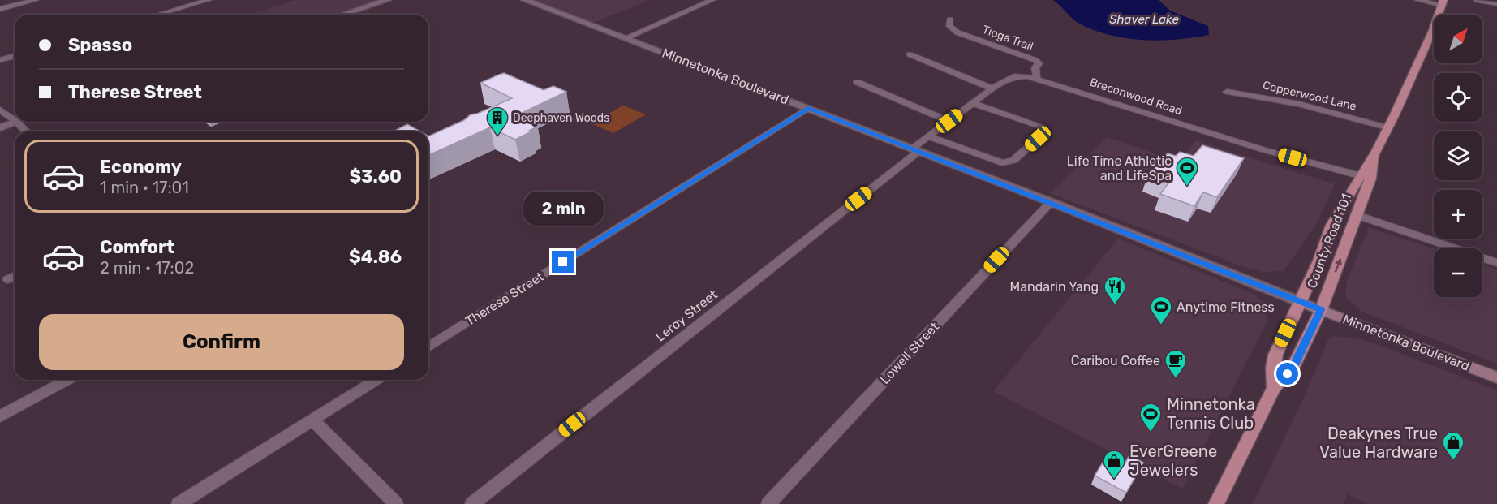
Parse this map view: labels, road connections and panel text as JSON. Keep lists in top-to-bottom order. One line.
{"streets":{"main road":["Minnetonka Boulevard","County Road 101"],"street":["Tioga Trail","Copperwood Lane","Breconwood Road","Therese Street","Leroy Street","Lowell Street"]},"crossings":[["Tioga Trail","Breconwood Road"],["Minnetonka Boulevard","Breconwood Road"],["Minnetonka Boulevard","County Road 101"],["Minnetonka Boulevard","Therese Street"],["Minnetonka Boulevard","Leroy Street"],["Minnetonka Boulevard","Lowell Street"],["Copperwood Lane","County Road 101"],["Breconwood Road","County Road 101"],["Breconwood Road","Leroy Street"]],"water":["Shaver Lake"],"places":{"building":["Deephaven Woods"],"sports":["Life Time Athletic and LifeSpa","Anytime Fitness","Minnetonka Tennis Club"],"restaurant":["Mandarin Yang"],"cafe":["Caribou Coffee"],"shop":["Deakynes True Value Hardware","EverGreene Jewelers"]},"north":"top right","page":{"map_buttons":["+","−"],"banner":["Spasso","Therese Street"],"list":[{"name":"Economy","note":"1 min · 17:01","value":"$3.60"},{"name":"Comfort","note":"2 min · 17:02","value":"$4.86"}],"bubble":"2 min","buttons":"Confirm"}}
